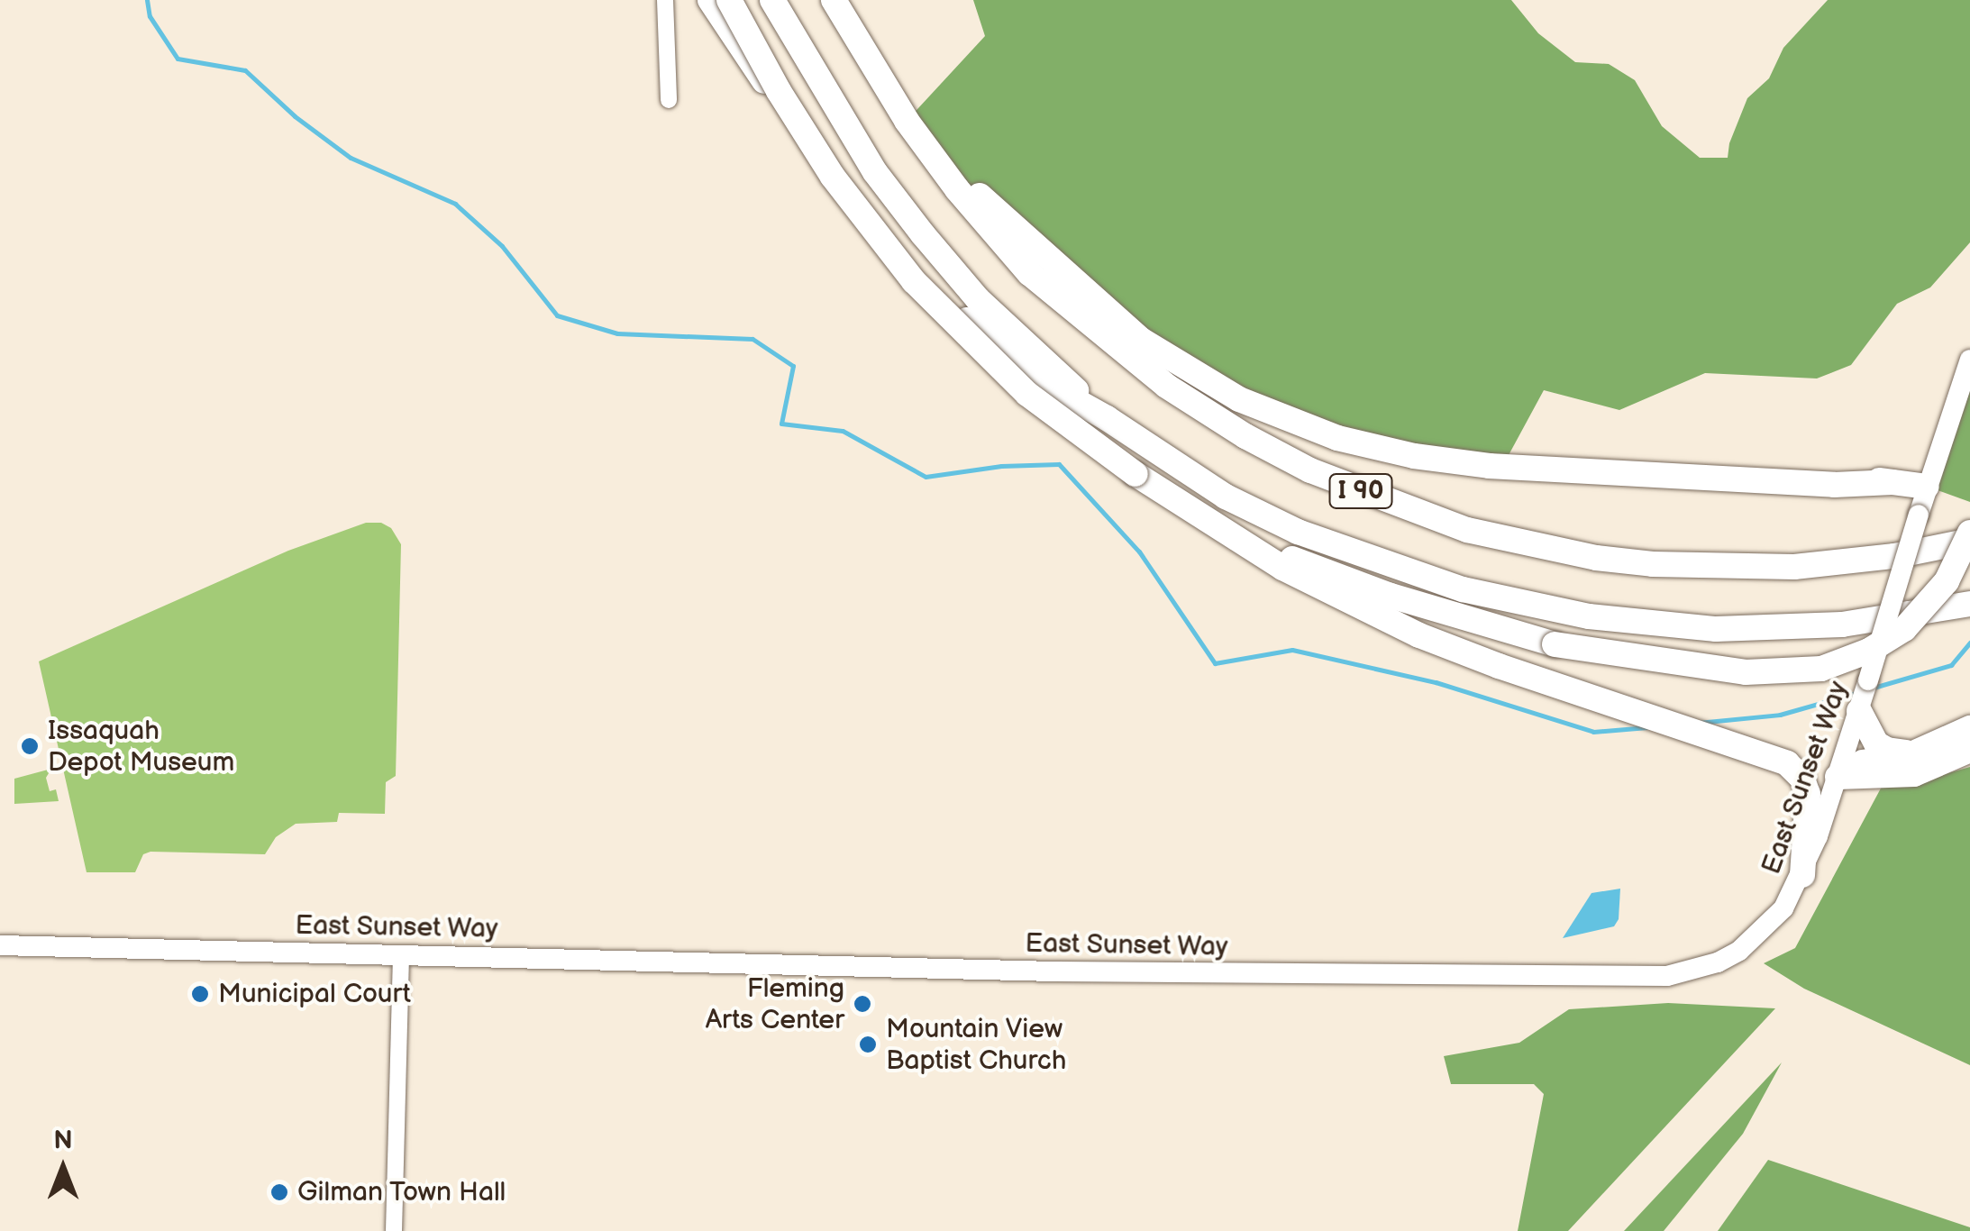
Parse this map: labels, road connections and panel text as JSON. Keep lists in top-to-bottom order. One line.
{"streets":{"highway":["I 90"],"main road":["East Sunset Way"]},"places":["Issaquah Depot Museum","Municipal Court","Fleming Arts Center","Mountain View Baptist Church","Gilman Town Hall"],"north":"top"}
